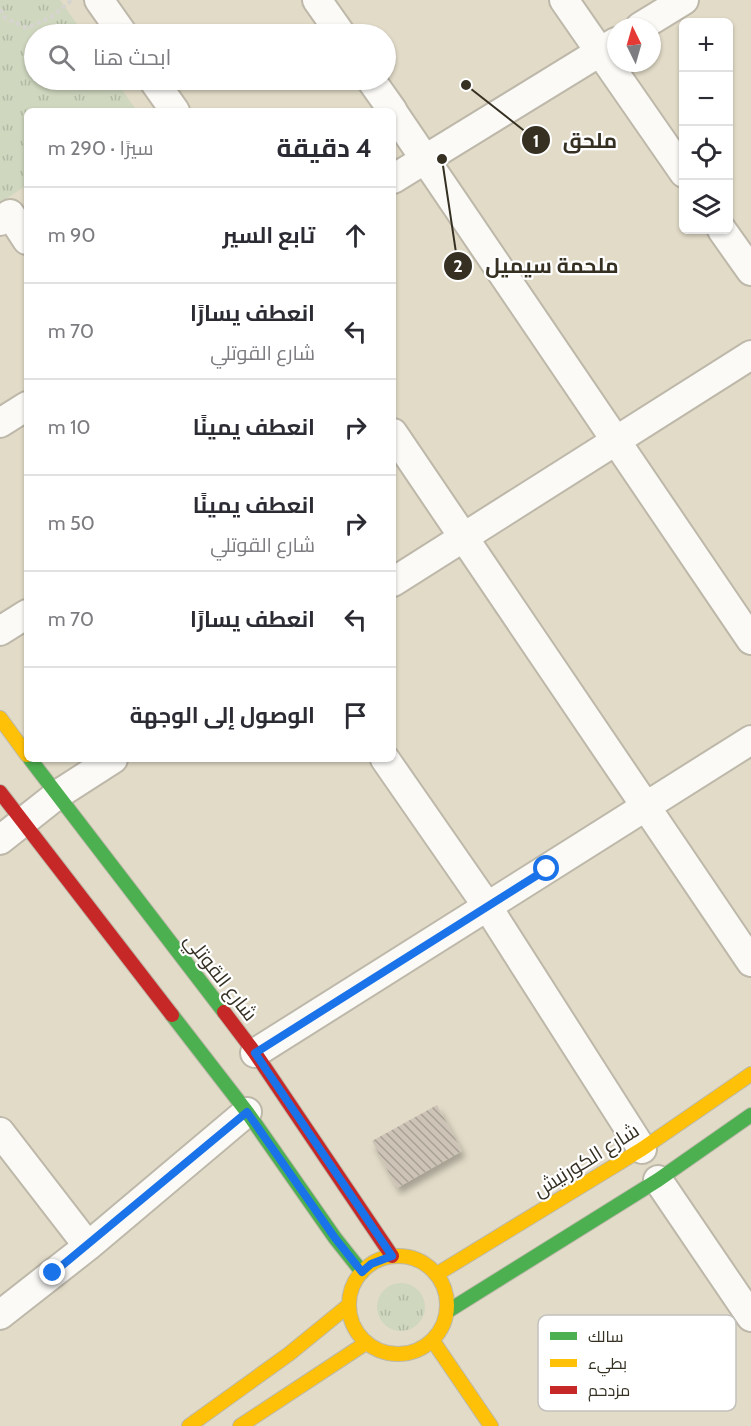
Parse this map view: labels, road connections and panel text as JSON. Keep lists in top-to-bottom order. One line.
{"streets":{"street":["شارع القوتلي","شارع الكورنيش"]},"crossings":[["شارع القوتلي","شارع الكورنيش"]],"places":["ملحق","ملحمة سيميل"],"legend":["سالك","بطيء","مزدحم"],"north":"top","page":{"map_buttons":["+","−"],"search":"ابحث هنا","heading":["4 دقيقة","سيرًا · 290 m"],"list":[["تابع السير","90 m"],["انعطف يسارًا","شارع القوتلي","70 m"],["انعطف يمينًا","10 m"],["انعطف يمينًا","شارع القوتلي","50 m"],["انعطف يسارًا","70 m"],"الوصول إلى الوجهة"]}}
